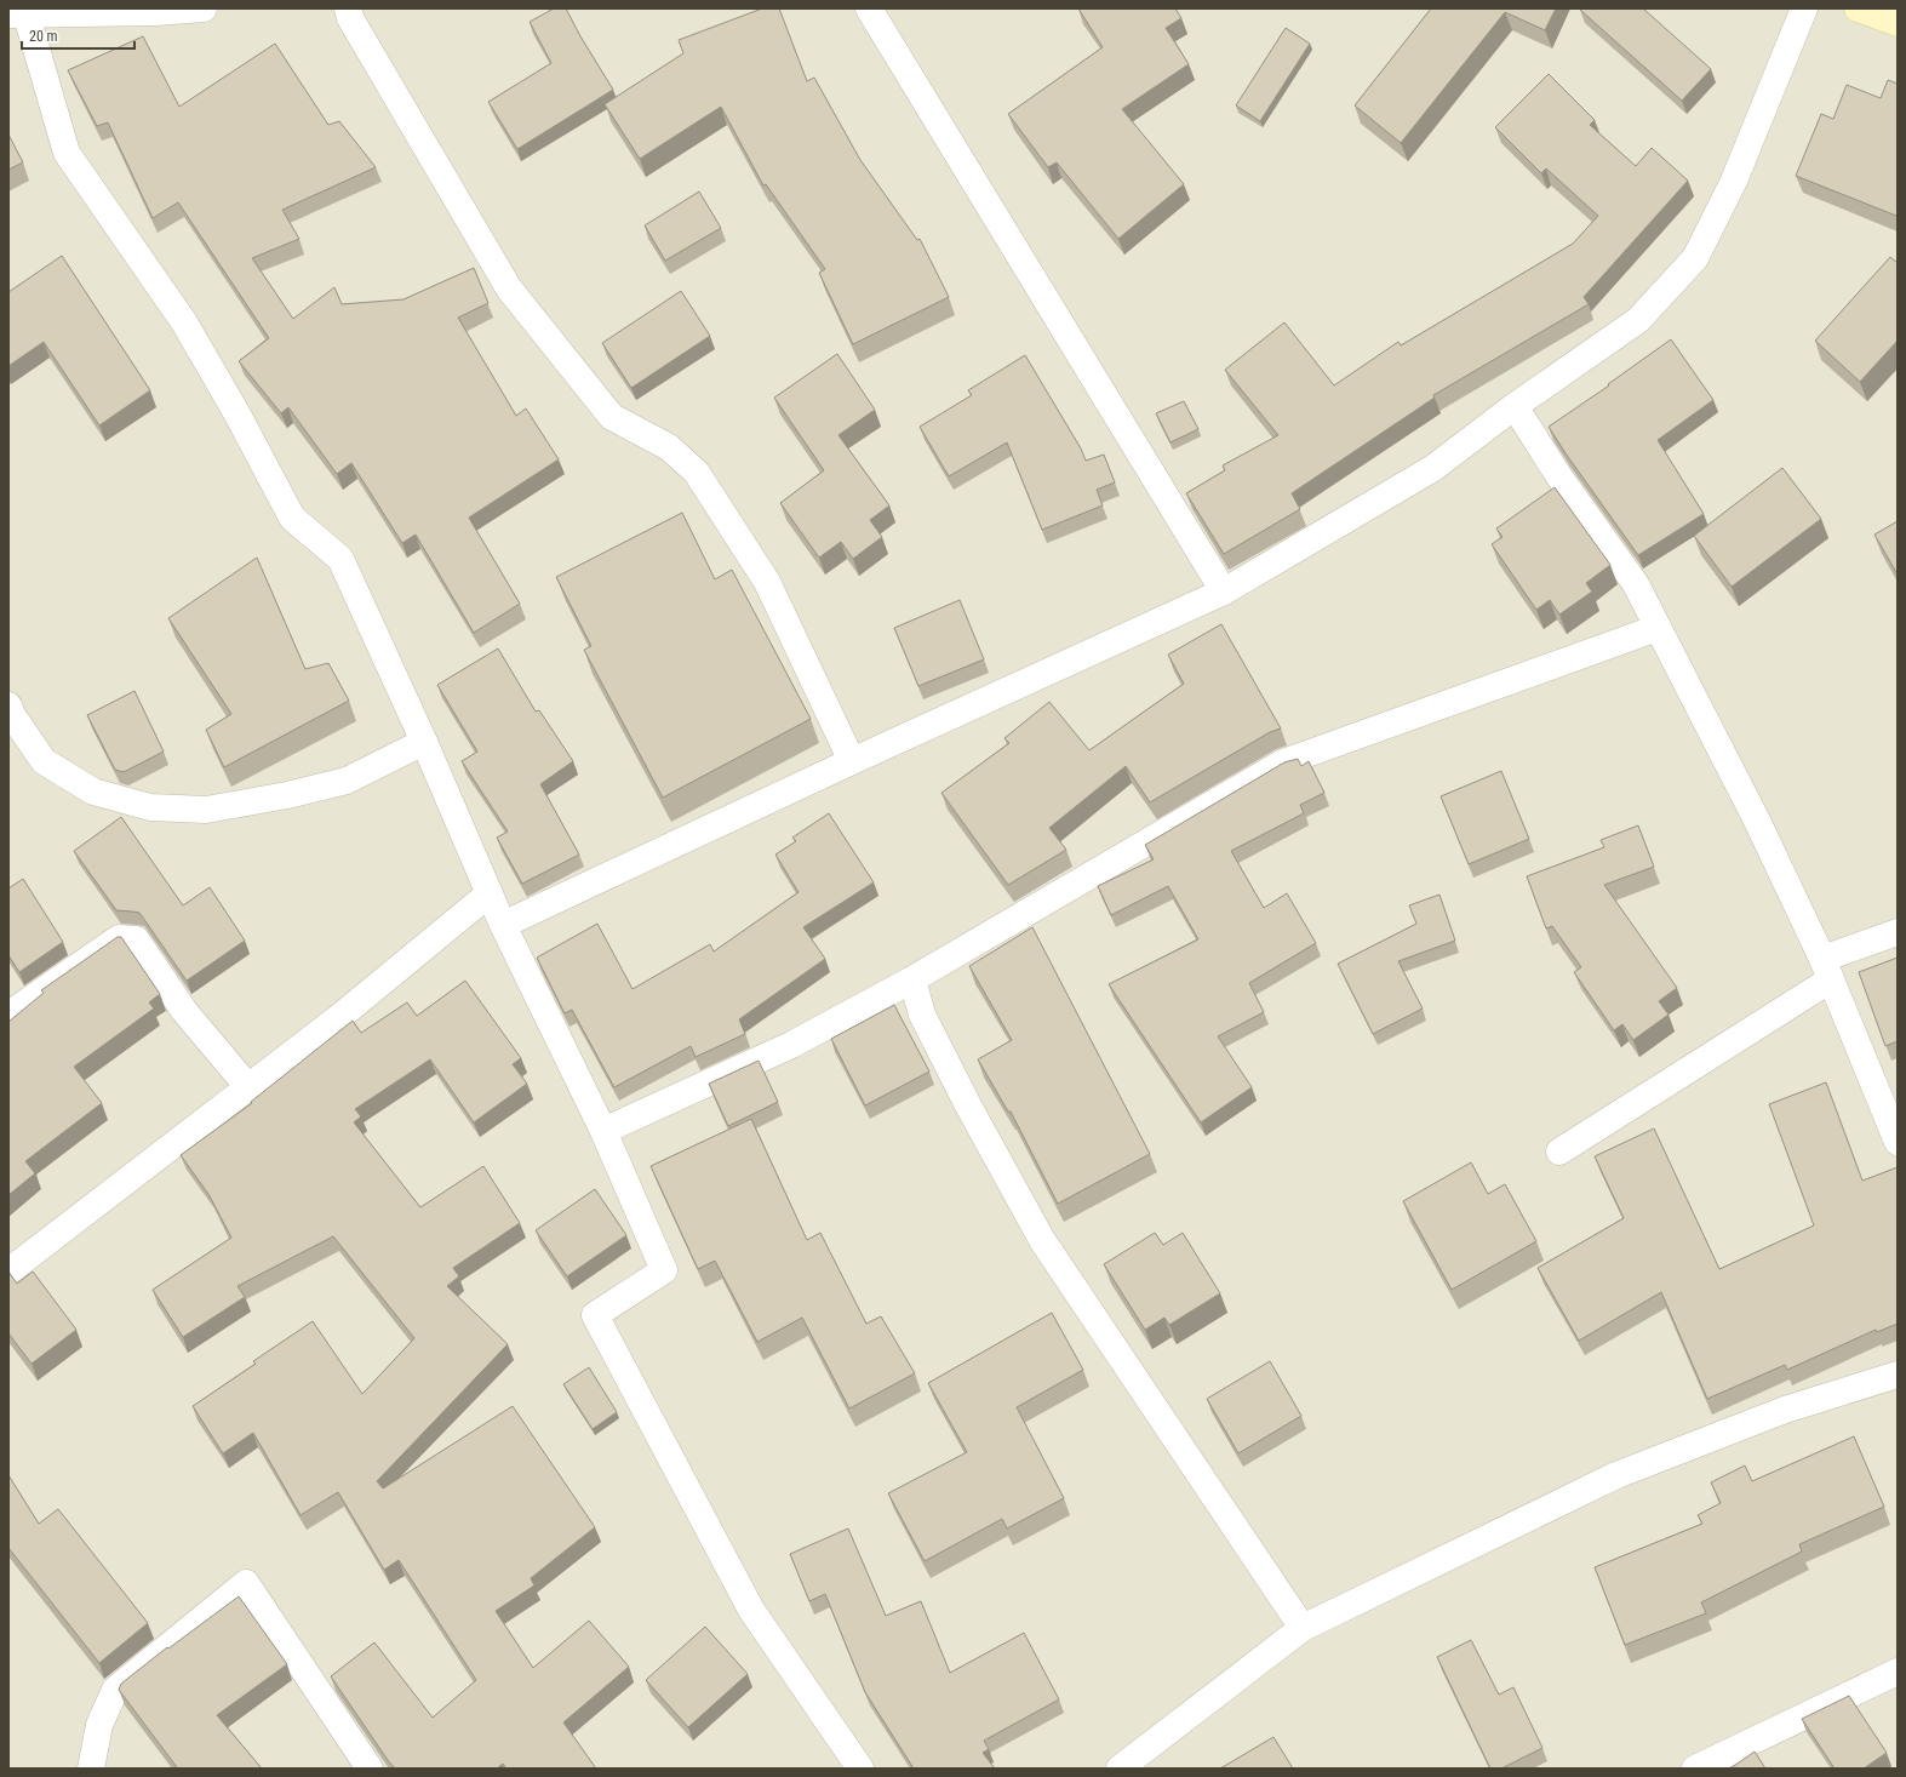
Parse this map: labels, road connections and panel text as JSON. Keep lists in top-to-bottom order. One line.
{"scale_bar":"20 m"}
